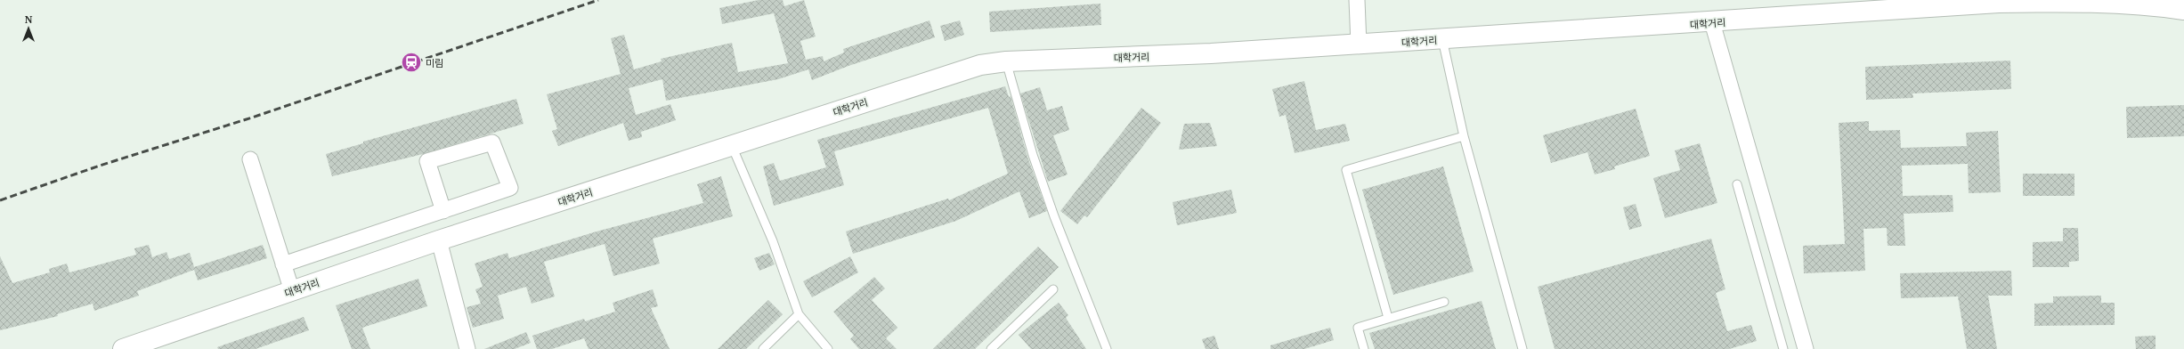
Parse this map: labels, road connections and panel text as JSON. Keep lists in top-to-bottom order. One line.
{"streets":{"main road":["대학거리"]},"places":{"station":["미림"]},"north":"top"}
